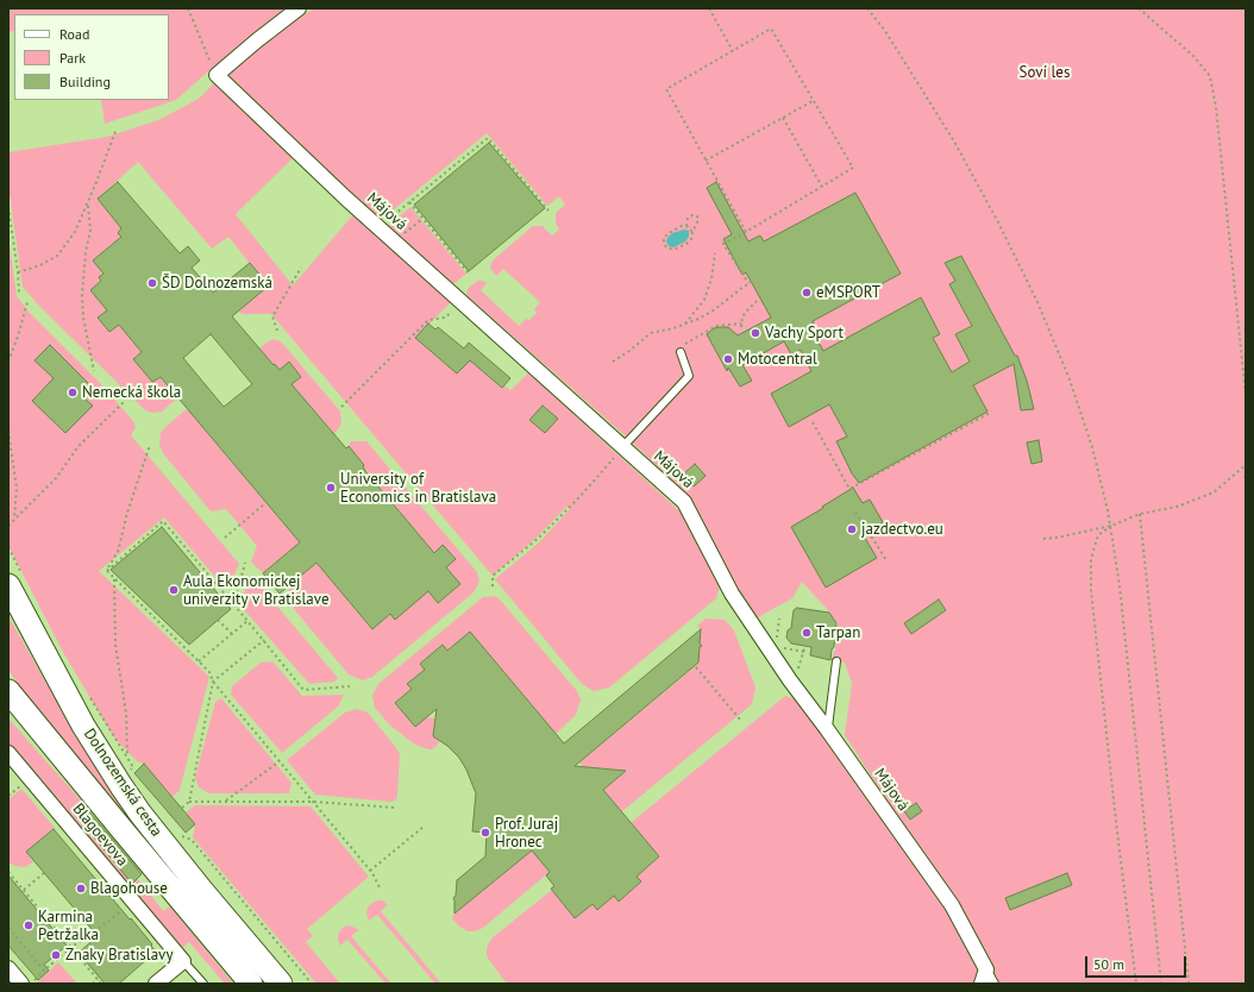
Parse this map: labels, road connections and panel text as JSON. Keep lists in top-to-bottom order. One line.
{"streets":{"main road":["Dolnozemská cesta"],"street":["Májová","Blagoevova"]},"parks":["Soví les"],"places":["ŠD Dolnozemská","eMSPORT","Vachy Sport","Motocentral","Nemecká škola","University of Economics in Bratislava","jazdectvo.eu","Aula Ekonomickej univerzity v Bratislave","Tarpan","Prof. Juraj Hronec","Blagohouse","Karmina Petržalka","Znaky Bratislavy"],"legend":["Road","Park","Building"],"scale_bar":"50 m"}
